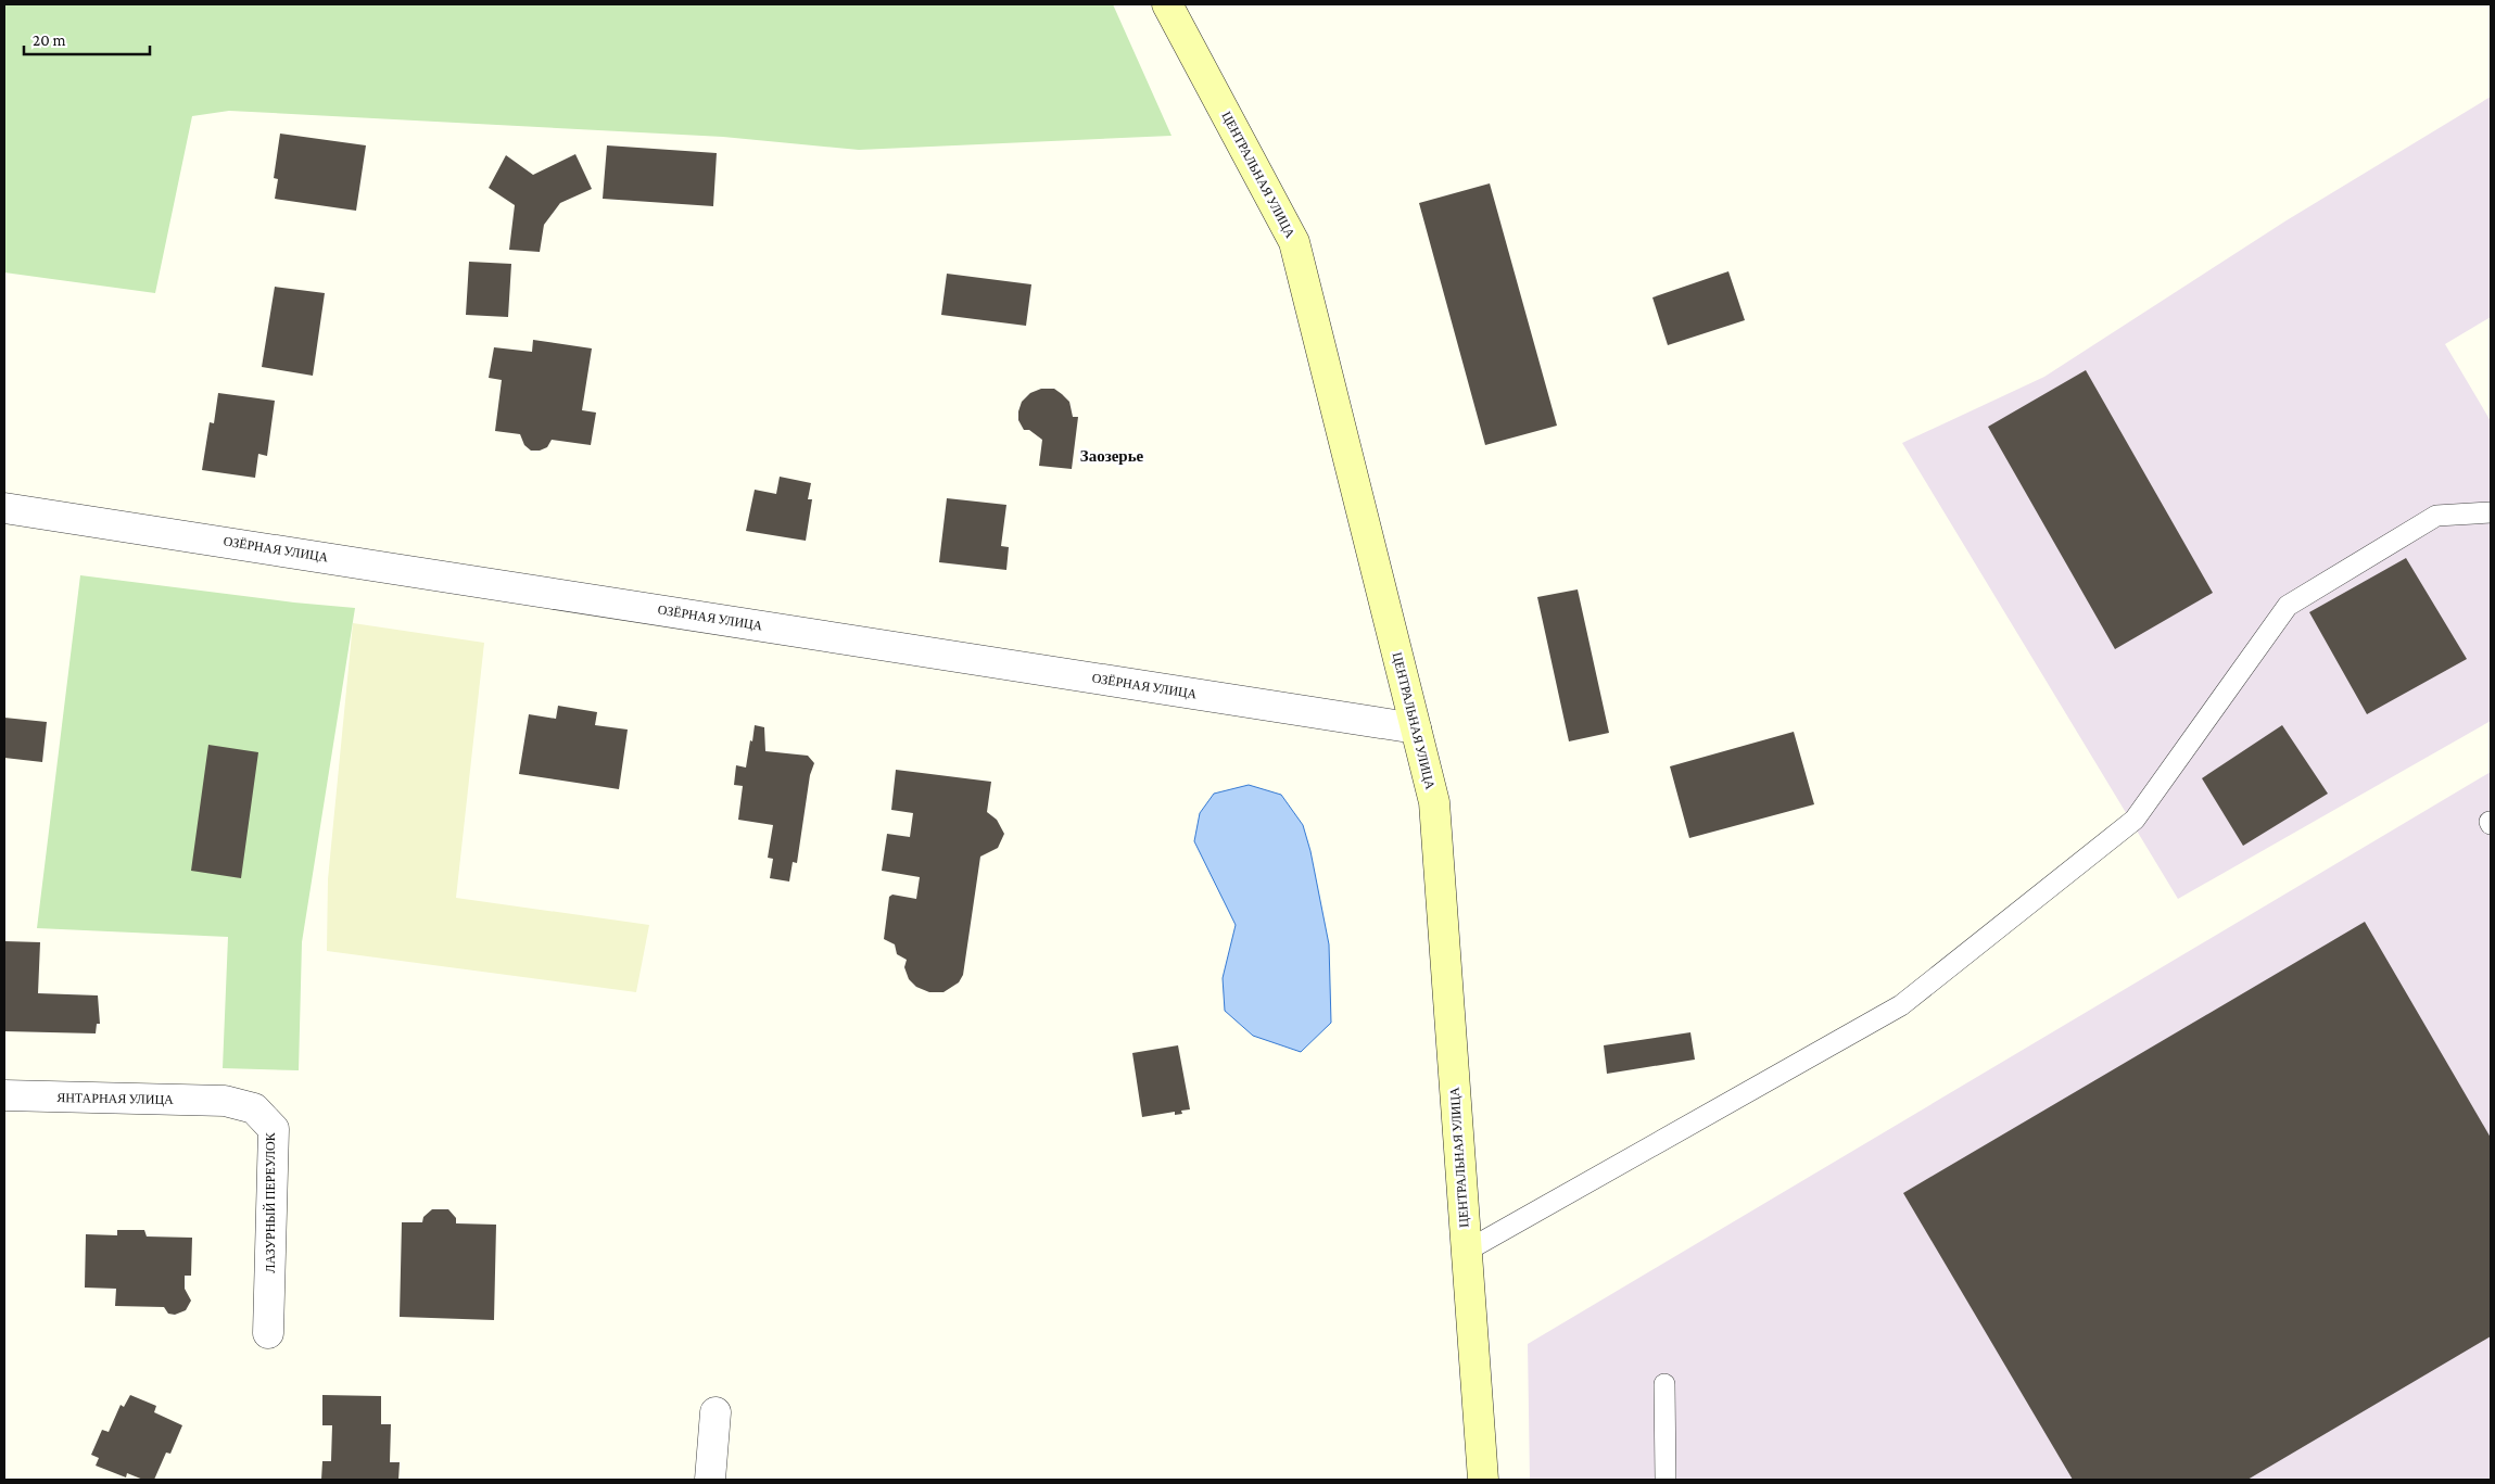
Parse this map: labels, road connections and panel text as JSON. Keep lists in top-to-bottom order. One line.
{"streets":{"main road":["ЦЕНТРАЛЬНАЯ УЛИЦА"],"street":["ОЗЁРНАЯ УЛИЦА","ЯНТАРНАЯ УЛИЦА","ЛАЗУРНЫЙ ПЕРЕУЛОК"]},"crossings":[["ЦЕНТРАЛЬНАЯ УЛИЦА","ОЗЁРНАЯ УЛИЦА"],["ЯНТАРНАЯ УЛИЦА","ЛАЗУРНЫЙ ПЕРЕУЛОК"]],"districts":["Заозерье"],"scale_bar":"20 m"}
